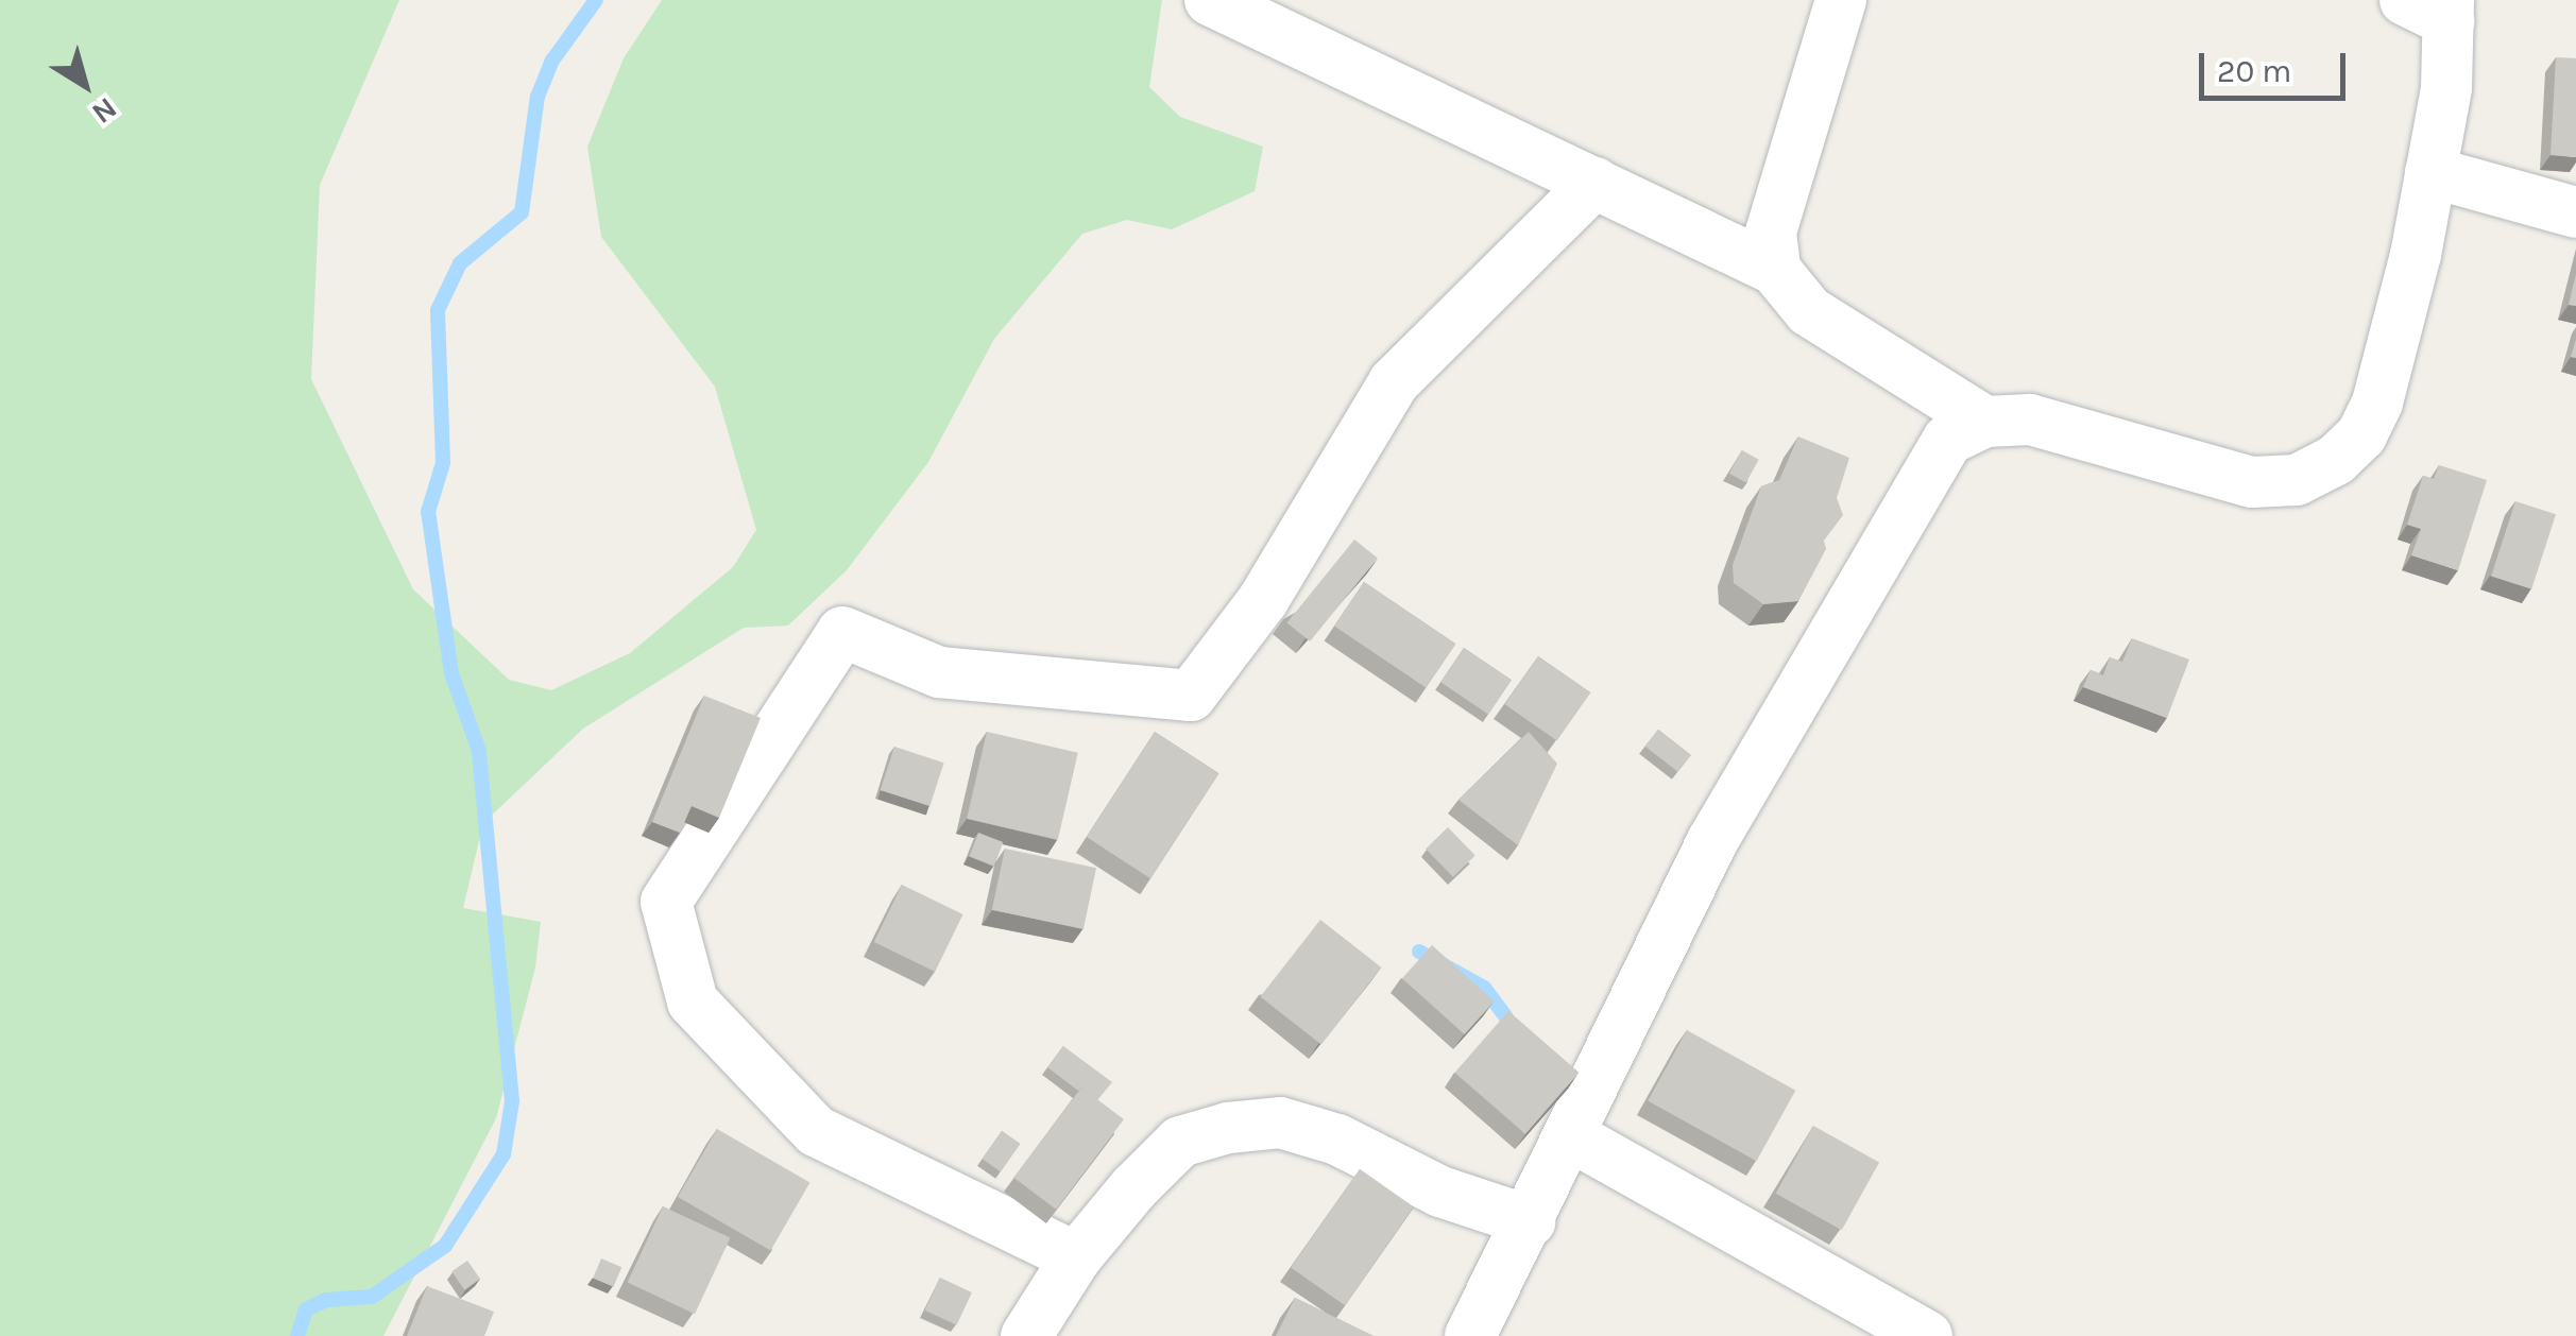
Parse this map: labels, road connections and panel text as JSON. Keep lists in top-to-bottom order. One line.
{"scale_bar":"20 m","north":"bottom right"}
